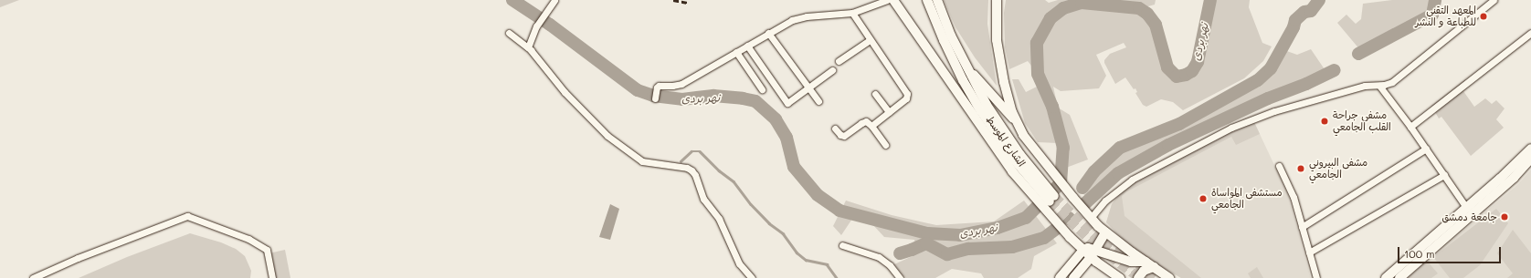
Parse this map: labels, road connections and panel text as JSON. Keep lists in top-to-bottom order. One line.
{"streets":{"main road":["الشارع الموسط"]},"water":["نهر بردى"],"places":["المعهد التقني للطباعة و النشر","مشفى جراحة القلب الجامعي","مشفى البيروني الجامعي","مستشفى المواساة الجامعي","جامعة دمشق"],"scale_bar":"100 m"}
